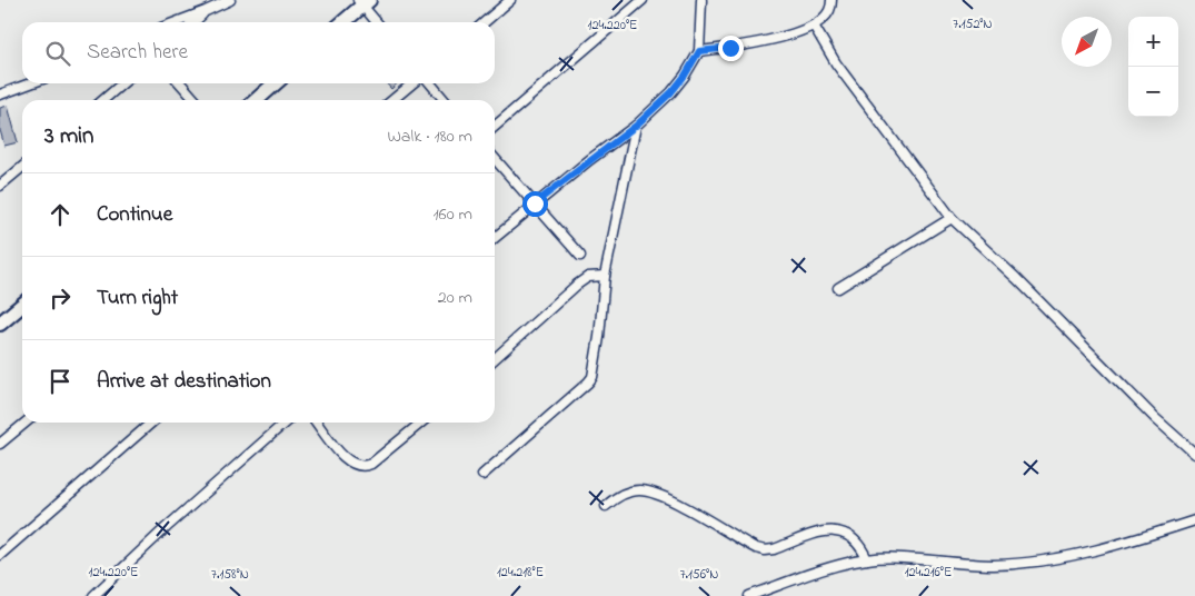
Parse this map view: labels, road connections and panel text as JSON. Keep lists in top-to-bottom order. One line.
{"north":"bottom left","page":{"map_buttons":["+","−"],"search":"Search here","heading":["3 min","Walk · 180 m"],"list":[["Continue","160 m"],["Turn right","20 m"],"Arrive at destination"]},"coordinates":["7.152°N","124.220°E","124.218°E","124.216°E","7.158°N","7.156°N"]}
